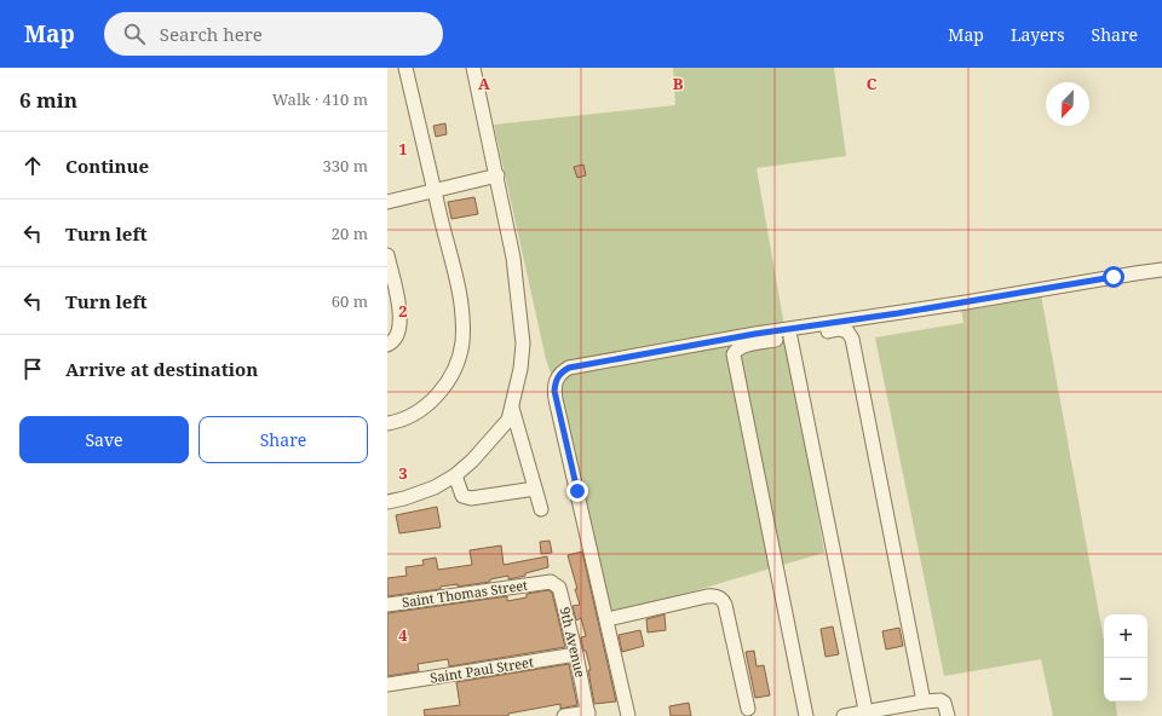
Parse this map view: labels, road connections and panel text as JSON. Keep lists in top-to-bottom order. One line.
{"streets":{"street":["Saint Thomas Street","9th Avenue","Saint Paul Street"]},"crossings":[["Saint Thomas Street","9th Avenue"],["9th Avenue","Saint Paul Street"]],"north":"bottom left","page":{"header":"Map","search":"Search here","nav":["Map","Layers","Share"],"heading":["6 min","Walk · 410 m"],"list":[["Continue","330 m"],["Turn left","20 m"],["Turn left","60 m"],"Arrive at destination"],"buttons":["Save","Share"],"map_buttons":["+","−"]},"grid":{"columns":["A","B","C"],"rows":["1","2","3","4"]}}
